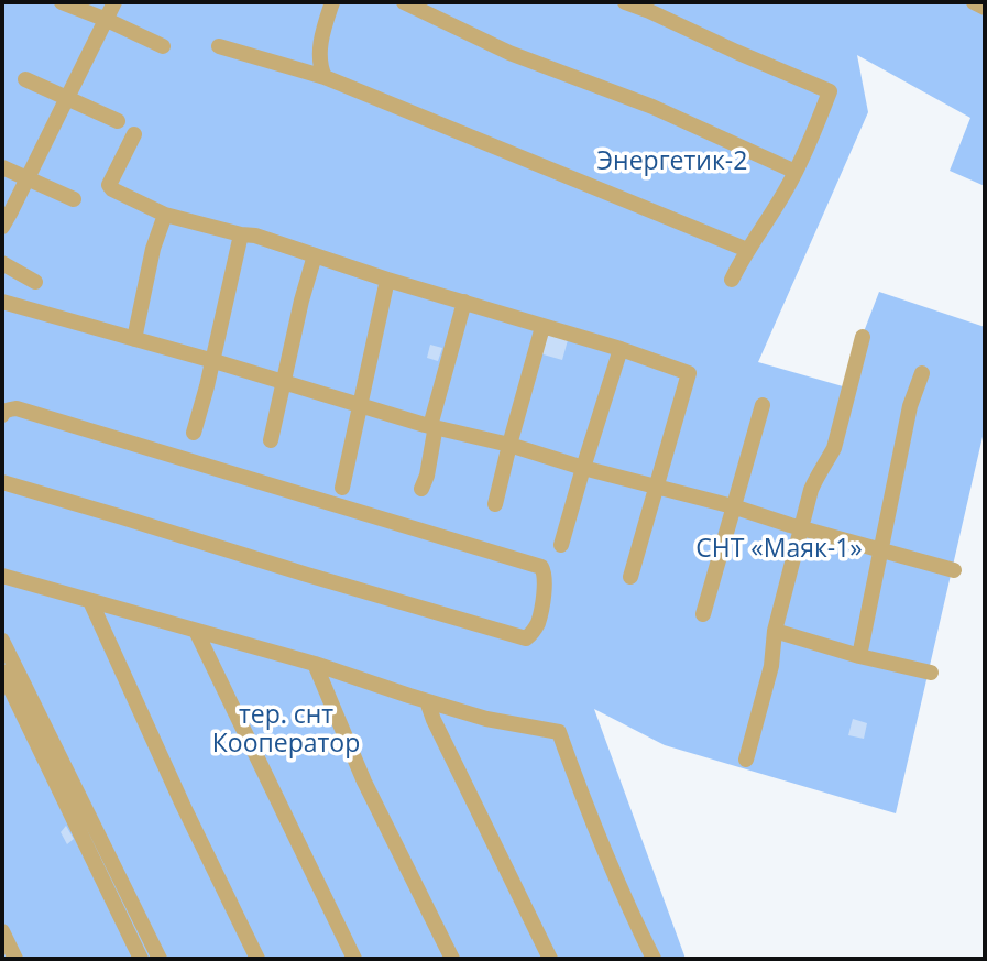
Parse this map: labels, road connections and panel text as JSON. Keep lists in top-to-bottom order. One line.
{"parks":["Энергетик-2","СНТ «Маяк-1»","тер. снт Кооператор"]}
